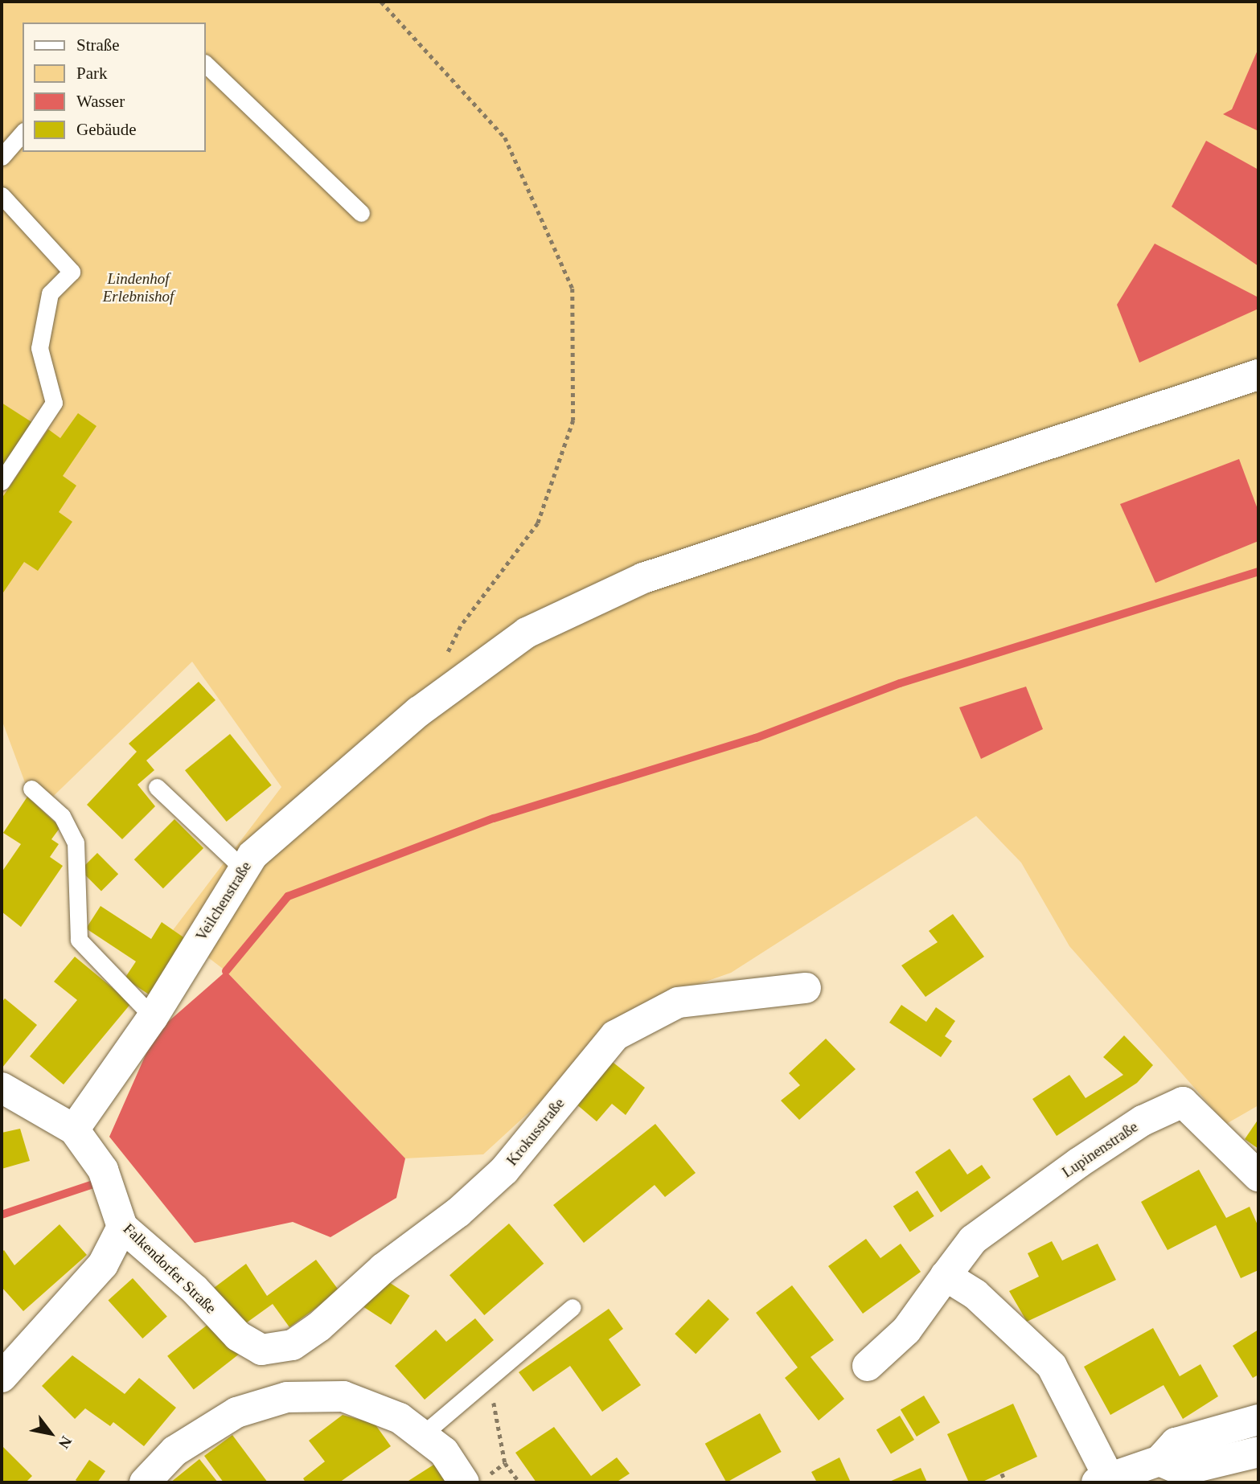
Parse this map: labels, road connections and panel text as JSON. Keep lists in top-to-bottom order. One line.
{"streets":{"street":["Veilchenstraße","Krokusstraße","Lupinenstraße","Falkendorfer Straße"]},"crossings":[["Veilchenstraße","Falkendorfer Straße"],["Krokusstraße","Falkendorfer Straße"]],"parks":["Lindenhof Erlebnishof"],"legend":["Straße","Park","Wasser","Gebäude"],"north":"bottom right"}
